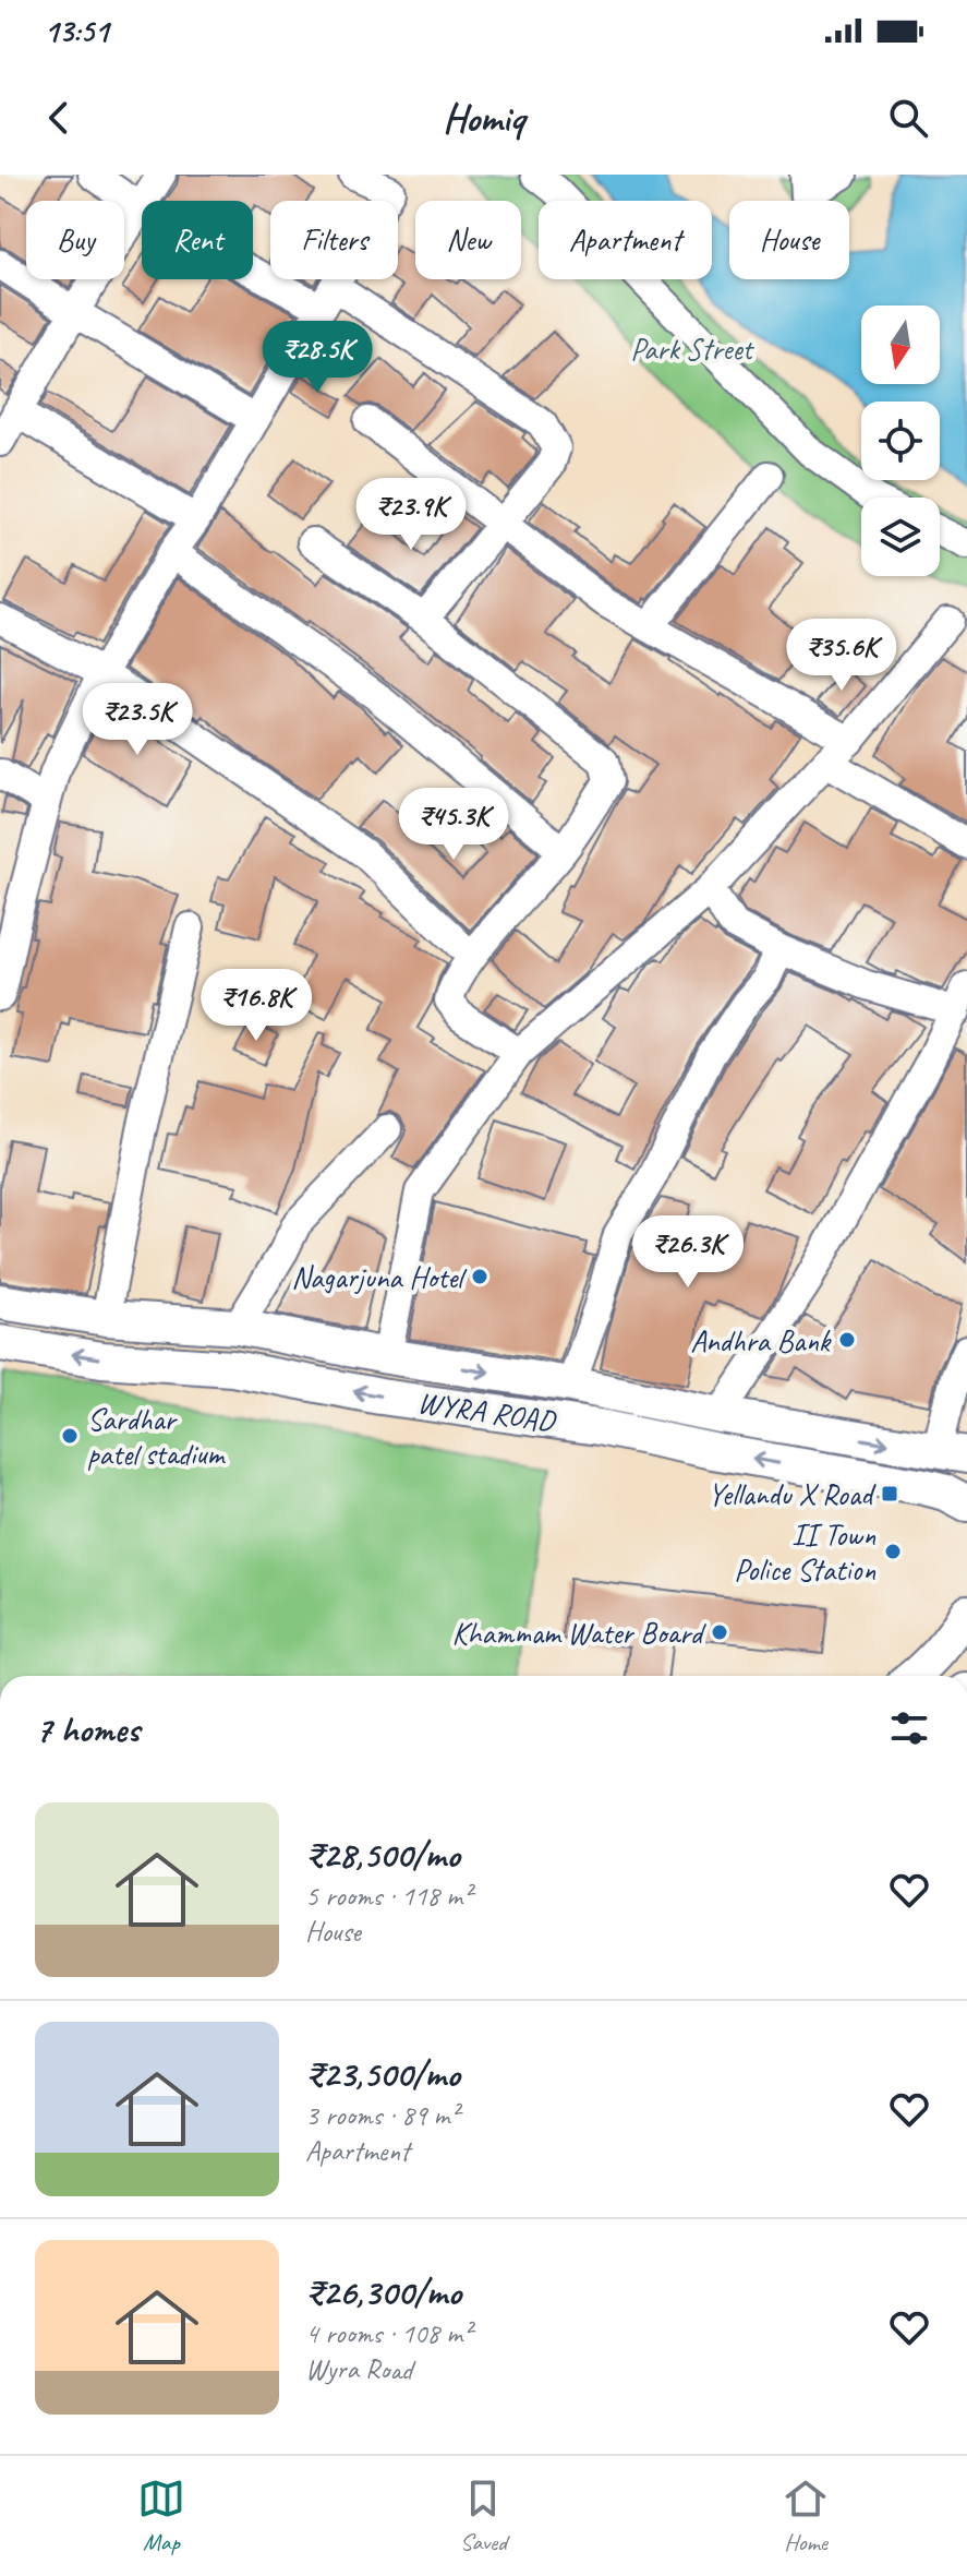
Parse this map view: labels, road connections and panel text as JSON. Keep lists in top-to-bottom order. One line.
{"streets":{"main road":["WYRA ROAD"]},"parks":["Park Street"],"places":{"other":["Nagarjuna Hotel","Andhra Bank","Sardhar patel stadium","II Town Police Station","Khammam Water Board"],"transit":["Yellandu X Road"]},"north":"bottom","page":{"status":"13:51","header":"Homiq","chip":["Buy","Rent","Filters","New","Apartment","House"],"price":["₹28.5K","₹23.9K","₹35.6K","₹23.5K","₹45.3K","₹16.8K","₹26.3K"],"heading":"7 homes","list":[{"name":"₹28,500/mo","note":"5 rooms · 118 m² · House"},{"name":"₹23,500/mo","note":"3 rooms · 89 m² · Apartment"},{"name":"₹26,300/mo","note":"4 rooms · 108 m² · Wyra Road"}],"tabs":["Map","Saved","Home"]}}
